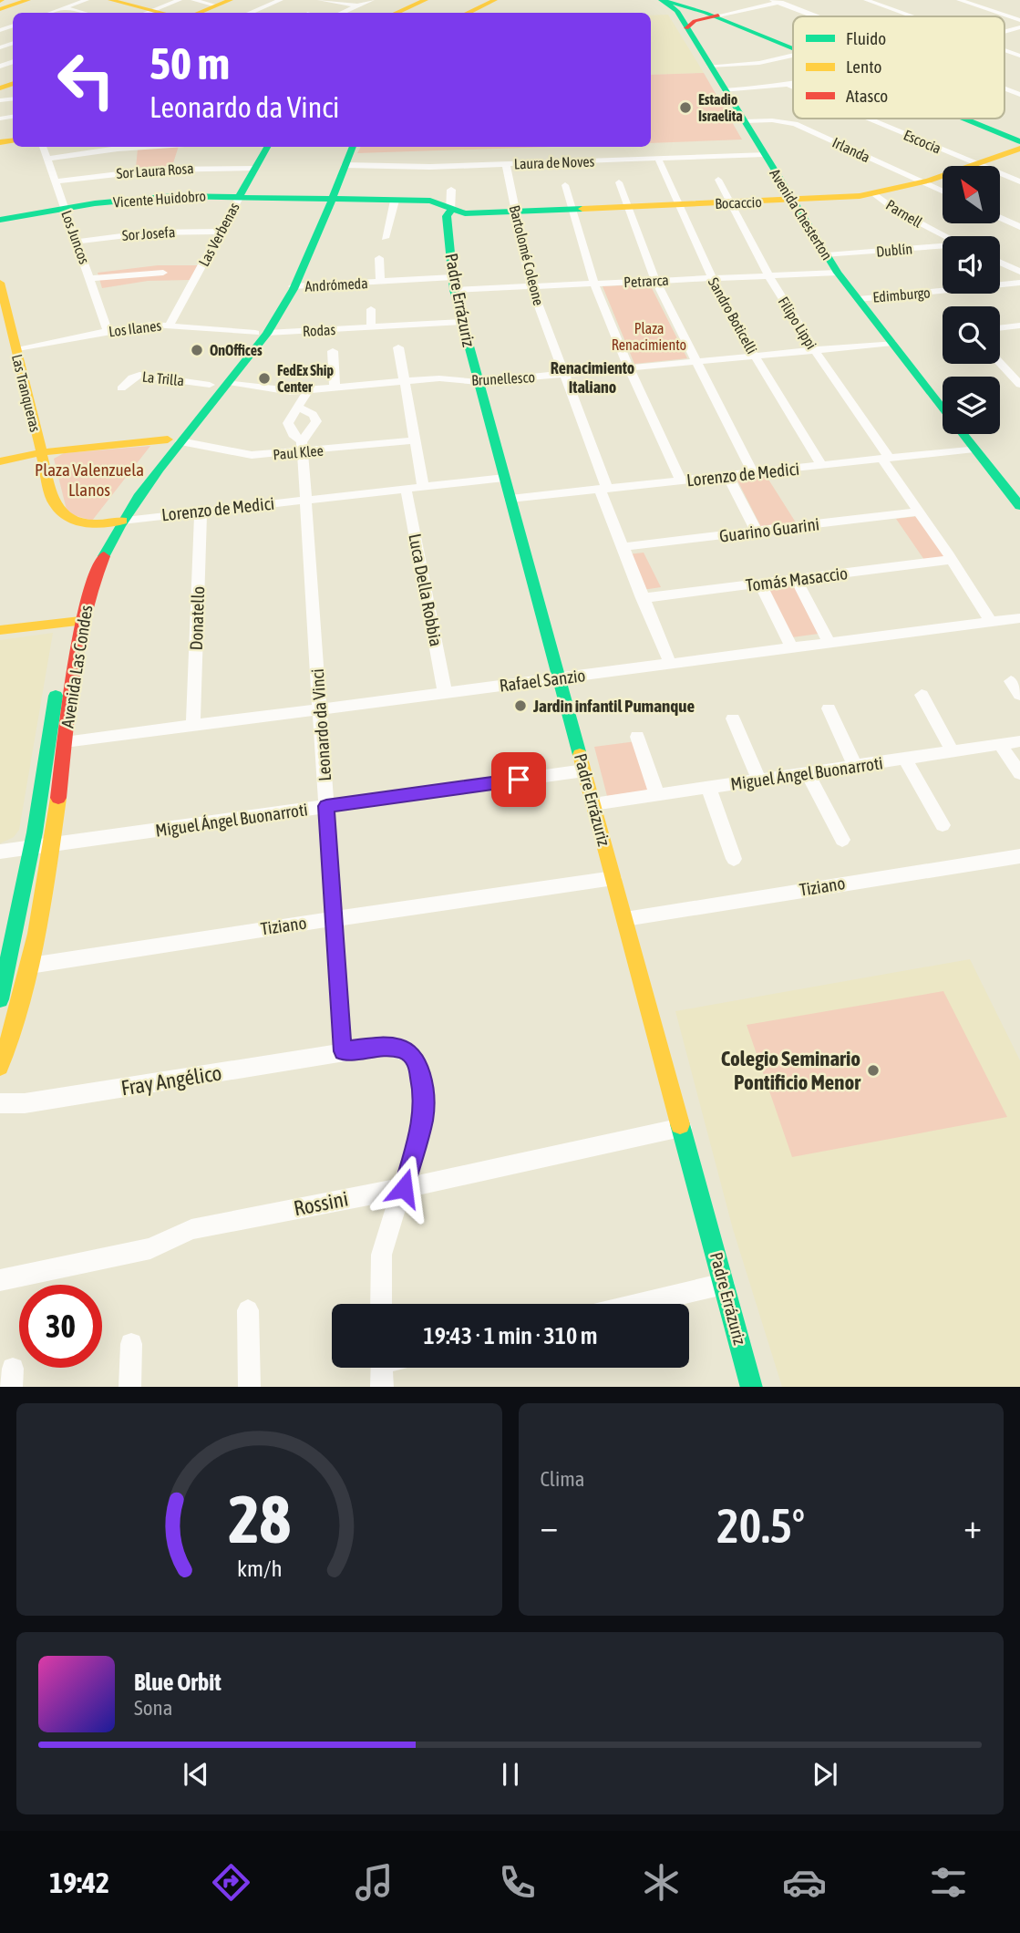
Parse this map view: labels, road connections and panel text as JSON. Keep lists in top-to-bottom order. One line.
{"streets":{"main road":["Vicente Huidobro","Bocaccio","Avenida Chesterton","Las Verbenas","Padre Errázuriz","Las Tranqueras","Avenida Las Condes"],"street":["Escocia","Irlanda","Laura de Noves","Sor Laura Rosa","Parnell","Sor Josefa","Los Juncos","Dublín","Bartolomé Coleone","Petrarca","Andrómeda","Edimburgo","Sandro Boticelli","Filipo Lippi","Los Ilanes","Rodas","La Trilla","Brunellesco","Paul Klee","Lorenzo de Medici","Guarino Guarini","Tomás Masaccio","Luca Della Robbia","Donatello","Rafael Sanzio","Leonardo da Vinci","Miguel Ángel Buonarroti","Tiziano","Fray Angélico","Rossini"]},"crossings":[["Escocia","Bocaccio"],["Irlanda","Bocaccio"],["Irlanda","Avenida Chesterton"],["Laura de Noves","Avenida Chesterton"],["Laura de Noves","Bartolomé Coleone"],["Laura de Noves","Sandro Boticelli"],["Laura de Noves","Avenida Las Condes"],["Sor Laura Rosa","Las Verbenas"],["Sor Laura Rosa","Los Juncos"],["Vicente Huidobro","Bocaccio"],["Vicente Huidobro","Las Verbenas"],["Vicente Huidobro","Los Juncos"],["Vicente Huidobro","Avenida Las Condes"],["Bocaccio","Parnell"],["Bocaccio","Avenida Chesterton"],["Bocaccio","Bartolomé Coleone"],["Bocaccio","Padre Errázuriz"],["Bocaccio","Sandro Boticelli"],["Bocaccio","Filipo Lippi"],["Bocaccio","Avenida Las Condes"],["Avenida Chesterton","Dublín"],["Avenida Chesterton","Petrarca"],["Avenida Chesterton","Edimburgo"],["Avenida Chesterton","Brunellesco"],["Avenida Chesterton","Lorenzo de Medici"],["Sor Josefa","Las Verbenas"],["Sor Josefa","Los Juncos"],["Las Verbenas","Los Ilanes"],["Los Juncos","Los Ilanes"],["Bartolomé Coleone","Petrarca"],["Bartolomé Coleone","Brunellesco"],["Bartolomé Coleone","Lorenzo de Medici"],["Bartolomé Coleone","Guarino Guarini"],["Bartolomé Coleone","Tomás Masaccio"],["Bartolomé Coleone","Rafael Sanzio"],["Petrarca","Andrómeda"],["Petrarca","Padre Errázuriz"],["Petrarca","Sandro Boticelli"],["Petrarca","Filipo Lippi"],["Andrómeda","Padre Errázuriz"],["Andrómeda","Avenida Las Condes"],["Padre Errázuriz","Rodas"],["Padre Errázuriz","Brunellesco"],["Padre Errázuriz","Lorenzo de Medici"],["Padre Errázuriz","Rafael Sanzio"],["Padre Errázuriz","Miguel Ángel Buonarroti"],["Padre Errázuriz","Tiziano"],["Padre Errázuriz","Rossini"],["Sandro Boticelli","Brunellesco"],["Sandro Boticelli","Lorenzo de Medici"],["Filipo Lippi","Brunellesco"],["Filipo Lippi","Lorenzo de Medici"],["Filipo Lippi","Guarino Guarini"],["Filipo Lippi","Tomás Masaccio"],["Filipo Lippi","Rafael Sanzio"],["Los Ilanes","Rodas"],["Los Ilanes","Las Tranqueras"],["Los Ilanes","Avenida Las Condes"],["Rodas","Avenida Las Condes"],["La Trilla","Avenida Las Condes"],["Brunellesco","Avenida Las Condes"],["Brunellesco","Leonardo da Vinci"],["Las Tranqueras","Lorenzo de Medici"],["Las Tranqueras","Avenida Las Condes"],["Paul Klee","Avenida Las Condes"],["Paul Klee","Leonardo da Vinci"],["Lorenzo de Medici","Luca Della Robbia"],["Lorenzo de Medici","Donatello"],["Lorenzo de Medici","Avenida Las Condes"],["Lorenzo de Medici","Leonardo da Vinci"],["Luca Della Robbia","Rafael Sanzio"],["Donatello","Rafael Sanzio"],["Avenida Las Condes","Rafael Sanzio"],["Avenida Las Condes","Miguel Ángel Buonarroti"],["Avenida Las Condes","Tiziano"],["Rafael Sanzio","Leonardo da Vinci"],["Leonardo da Vinci","Miguel Ángel Buonarroti"],["Leonardo da Vinci","Tiziano"],["Leonardo da Vinci","Fray Angélico"]],"districts":["Renacimiento Italiano"],"parks":["Plaza Renacimiento","Plaza Valenzuela Llanos"],"places":["Estadio Israelita","OnOffices","FedEx Ship Center","Jardin infantil Pumanque","Colegio Seminario Pontificio Menor"],"legend":["Fluido","Lento","Atasco"],"north":"top left","page":{"turn":["50 m","Leonardo da Vinci"],"limit":"30","trip":"19:43 · 1 min · 310 m","tile":"Clima","heat":["−","20.5°","+"],"song":["Blue Orbit","Sona"],"tabs":"19:42","gauge":["28","km/h"]}}
